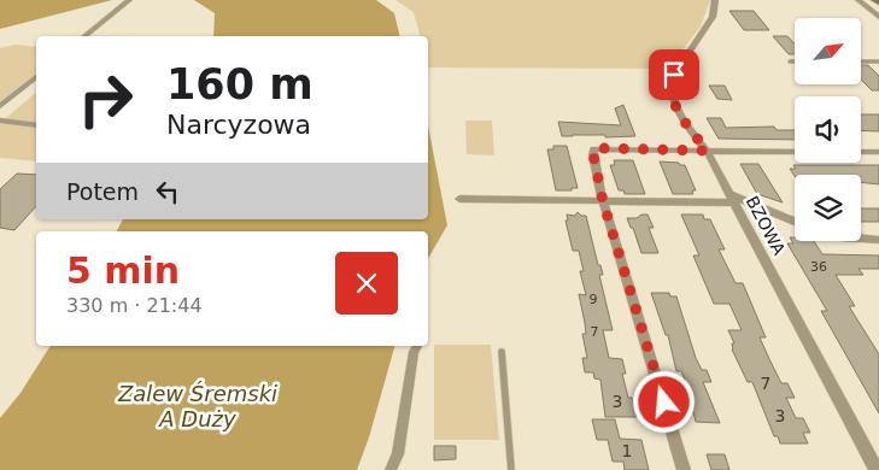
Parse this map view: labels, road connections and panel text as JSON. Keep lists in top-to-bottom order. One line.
{"streets":{"street":["BZOWA"]},"water":["Zalew Śremski A Duży"],"house_numbers":["36","9","7","7","3","3","1"],"north":"top right","page":{"turn":["160 m","Narcyzowa"],"then":"Potem","heading":["5 min","330 m · 21:44"]}}
